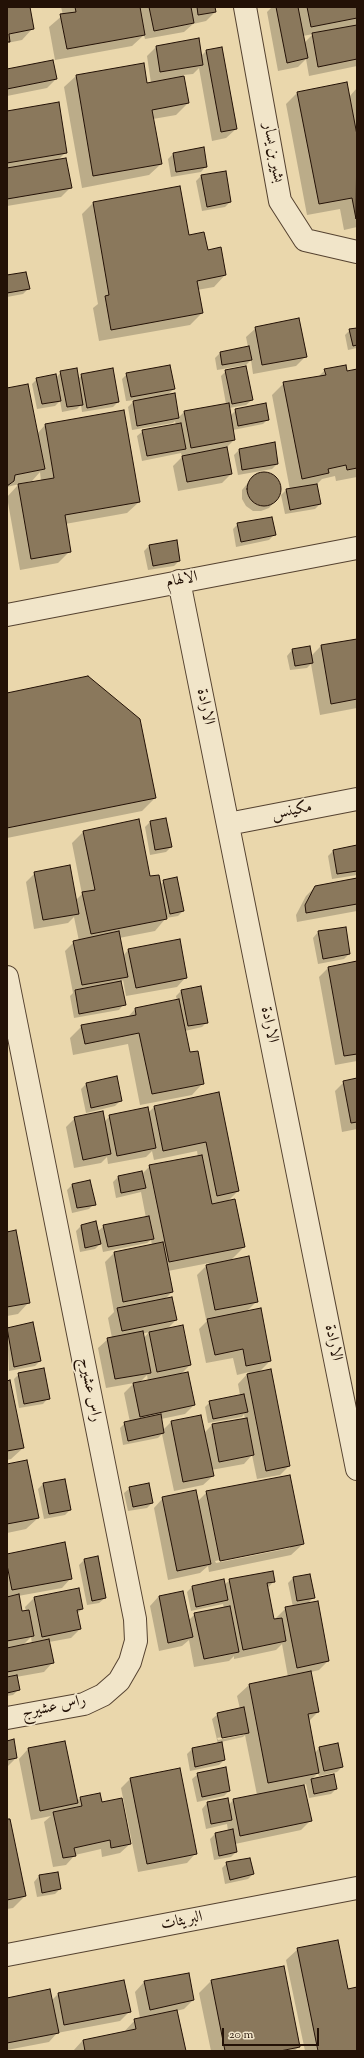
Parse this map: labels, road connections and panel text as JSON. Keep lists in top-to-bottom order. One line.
{"streets":{"street":["بشير بن يسار","الالهام","الارادة","مكينس","راس عشيرج","البريثات"]},"crossings":[["الالهام","الارادة"],["الارادة","مكينس"]],"scale_bar":"20 m"}
